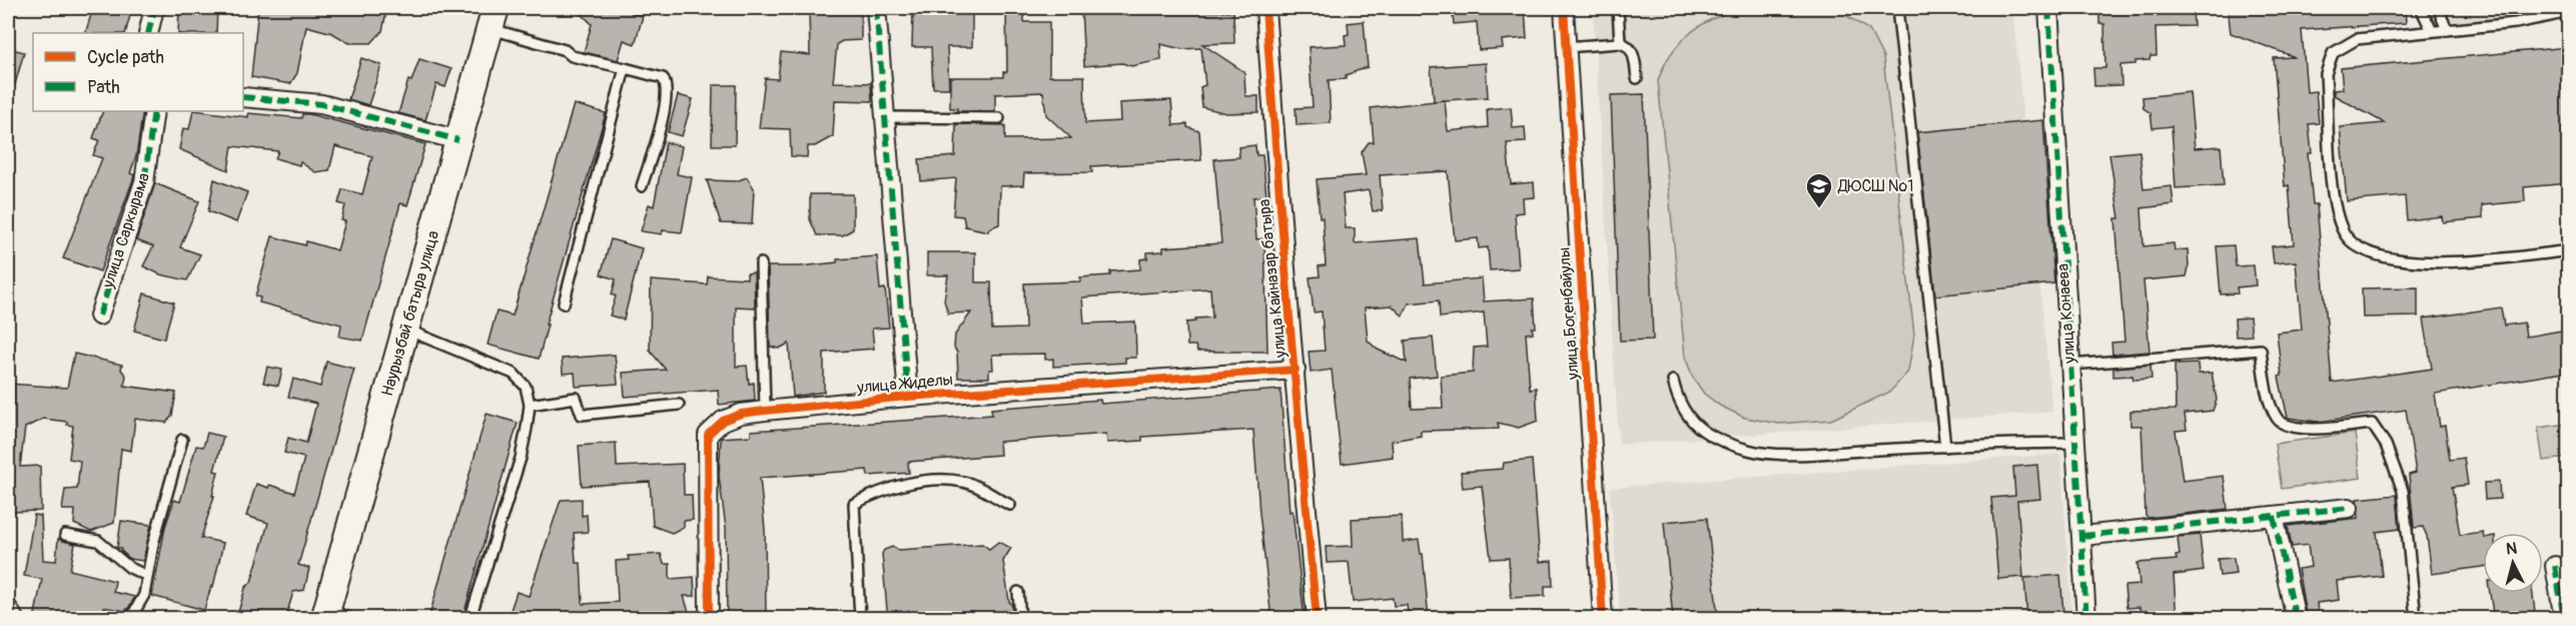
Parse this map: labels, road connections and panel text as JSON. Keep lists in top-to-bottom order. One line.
{"streets":{"main road":["Наурызбай батыра улица"],"street":["улица Саркырама","улица Кайназар батыра","улица Богенбайулы","улица Конаева","улица Жиделы"]},"crossings":[["улица Кайназар батыра","улица Жиделы"]],"places":{"school or university":["ДЮСШ №1"]},"legend":["Cycle path","Path"],"north":"top"}
